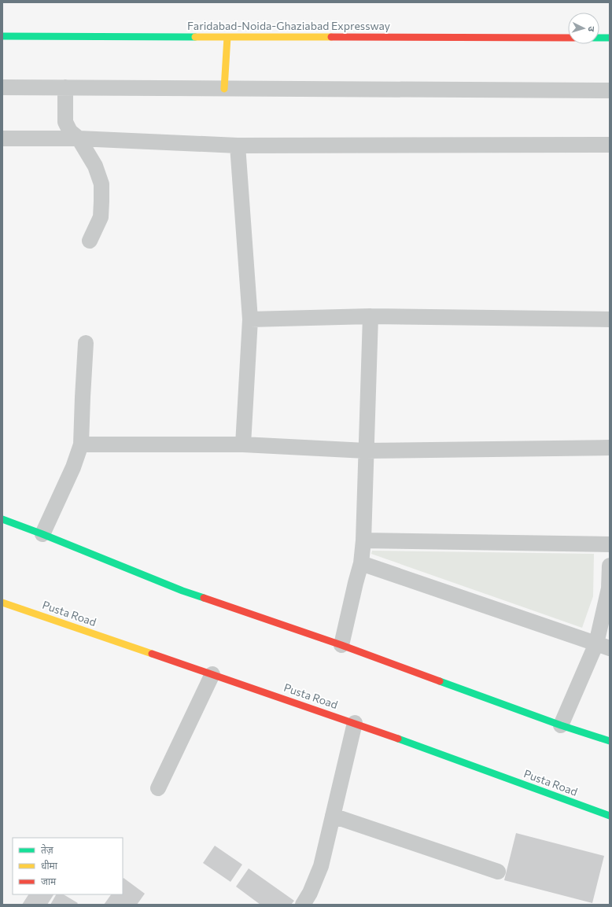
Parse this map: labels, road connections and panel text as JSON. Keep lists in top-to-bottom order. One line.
{"streets":{"street":["Faridabad-Noida-Ghaziabad Expressway","Pusta Road"]},"legend":["तेज़","धीमा","जाम"],"north":"right"}
